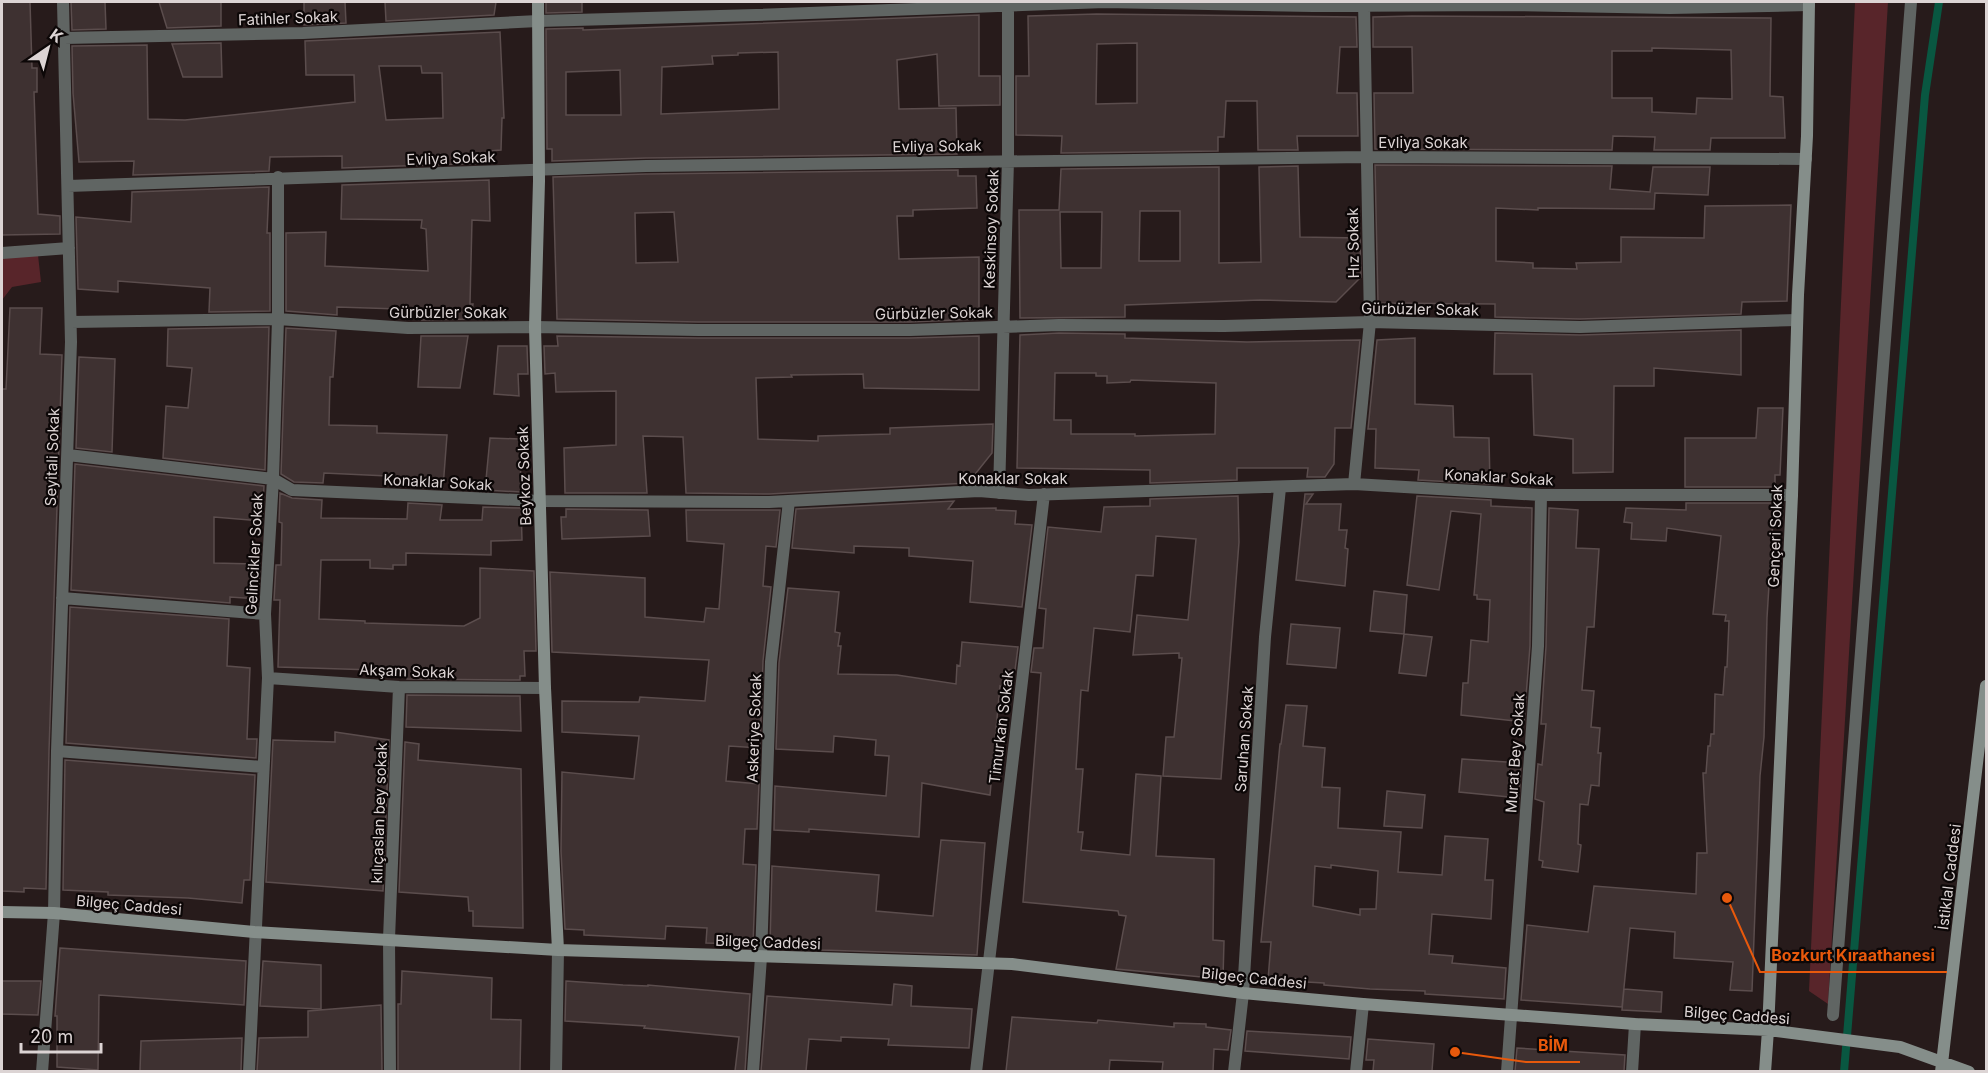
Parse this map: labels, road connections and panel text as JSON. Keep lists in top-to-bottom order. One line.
{"streets":{"street":["Fatihler Sokak","Evliya Sokak","Keskinsoy Sokak","Hız Sokak","Gürbüzler Sokak","Seyitali Sokak","Beykoz Sokak","Konaklar Sokak","Gençeri Sokak","Gelincikler Sokak","Akşam Sokak","Timurkan Sokak","Askeriye Sokak","Saruhan Sokak","Murat Bey Sokak","kılıçaslan bey sokak","İstiklal Caddesi","Bilgeç Caddesi"]},"crossings":[["Fatihler Sokak","Keskinsoy Sokak"],["Fatihler Sokak","Hız Sokak"],["Fatihler Sokak","Seyitali Sokak"],["Fatihler Sokak","Beykoz Sokak"],["Fatihler Sokak","Gençeri Sokak"],["Evliya Sokak","Keskinsoy Sokak"],["Evliya Sokak","Hız Sokak"],["Evliya Sokak","Seyitali Sokak"],["Evliya Sokak","Beykoz Sokak"],["Evliya Sokak","Gençeri Sokak"],["Evliya Sokak","Gelincikler Sokak"],["Keskinsoy Sokak","Gürbüzler Sokak"],["Keskinsoy Sokak","Konaklar Sokak"],["Hız Sokak","Gürbüzler Sokak"],["Hız Sokak","Konaklar Sokak"],["Gürbüzler Sokak","Seyitali Sokak"],["Gürbüzler Sokak","Beykoz Sokak"],["Gürbüzler Sokak","Gençeri Sokak"],["Gürbüzler Sokak","Gelincikler Sokak"],["Seyitali Sokak","Konaklar Sokak"],["Seyitali Sokak","Bilgeç Caddesi"],["Beykoz Sokak","Konaklar Sokak"],["Beykoz Sokak","Akşam Sokak"],["Beykoz Sokak","Bilgeç Caddesi"],["Konaklar Sokak","Gençeri Sokak"],["Konaklar Sokak","Gelincikler Sokak"],["Konaklar Sokak","Timurkan Sokak"],["Konaklar Sokak","Askeriye Sokak"],["Konaklar Sokak","Saruhan Sokak"],["Konaklar Sokak","Murat Bey Sokak"],["Gençeri Sokak","Bilgeç Caddesi"],["Gelincikler Sokak","Akşam Sokak"],["Gelincikler Sokak","Bilgeç Caddesi"],["Akşam Sokak","kılıçaslan bey sokak"],["Timurkan Sokak","Bilgeç Caddesi"],["Askeriye Sokak","Bilgeç Caddesi"],["Saruhan Sokak","Bilgeç Caddesi"],["Murat Bey Sokak","Bilgeç Caddesi"],["kılıçaslan bey sokak","Bilgeç Caddesi"],["İstiklal Caddesi","Bilgeç Caddesi"]],"places":["Bozkurt Kıraathanesi","BİM"],"scale_bar":"20 m","north":"top right"}
